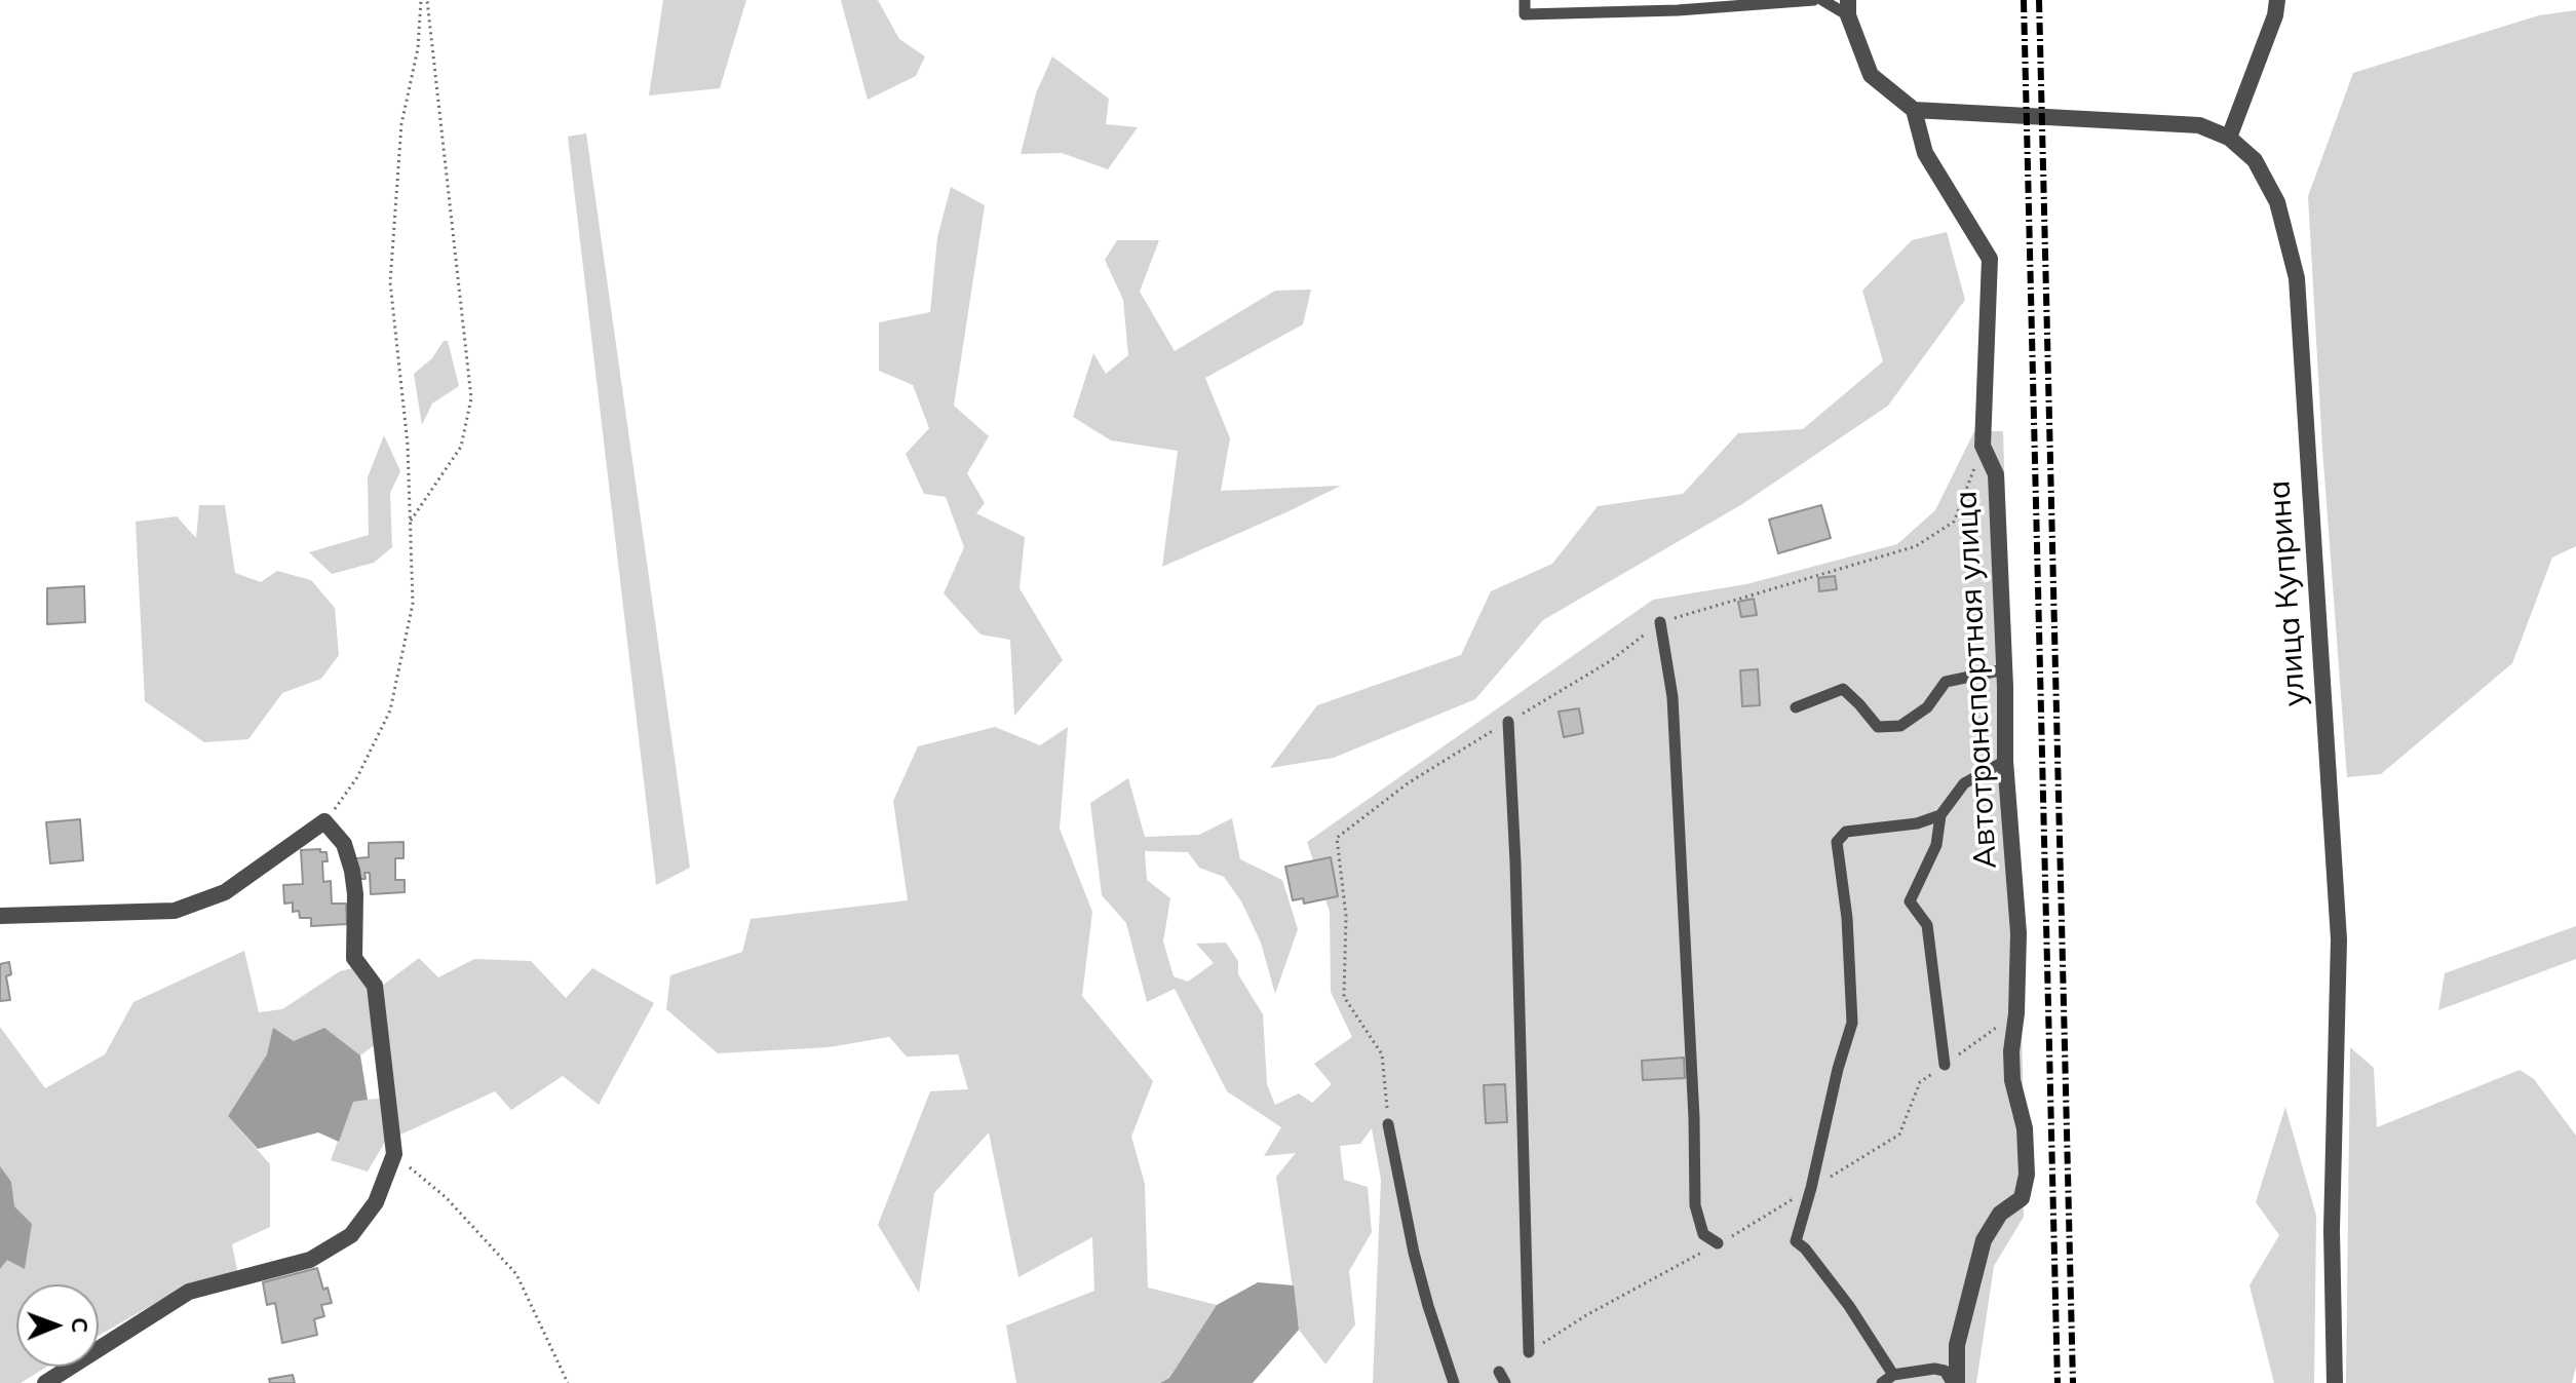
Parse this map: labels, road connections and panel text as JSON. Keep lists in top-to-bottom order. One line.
{"streets":{"street":["улица Куприна","Автотранспортная улица"]},"crossings":[["улица Куприна","Автотранспортная улица"]],"north":"right"}
